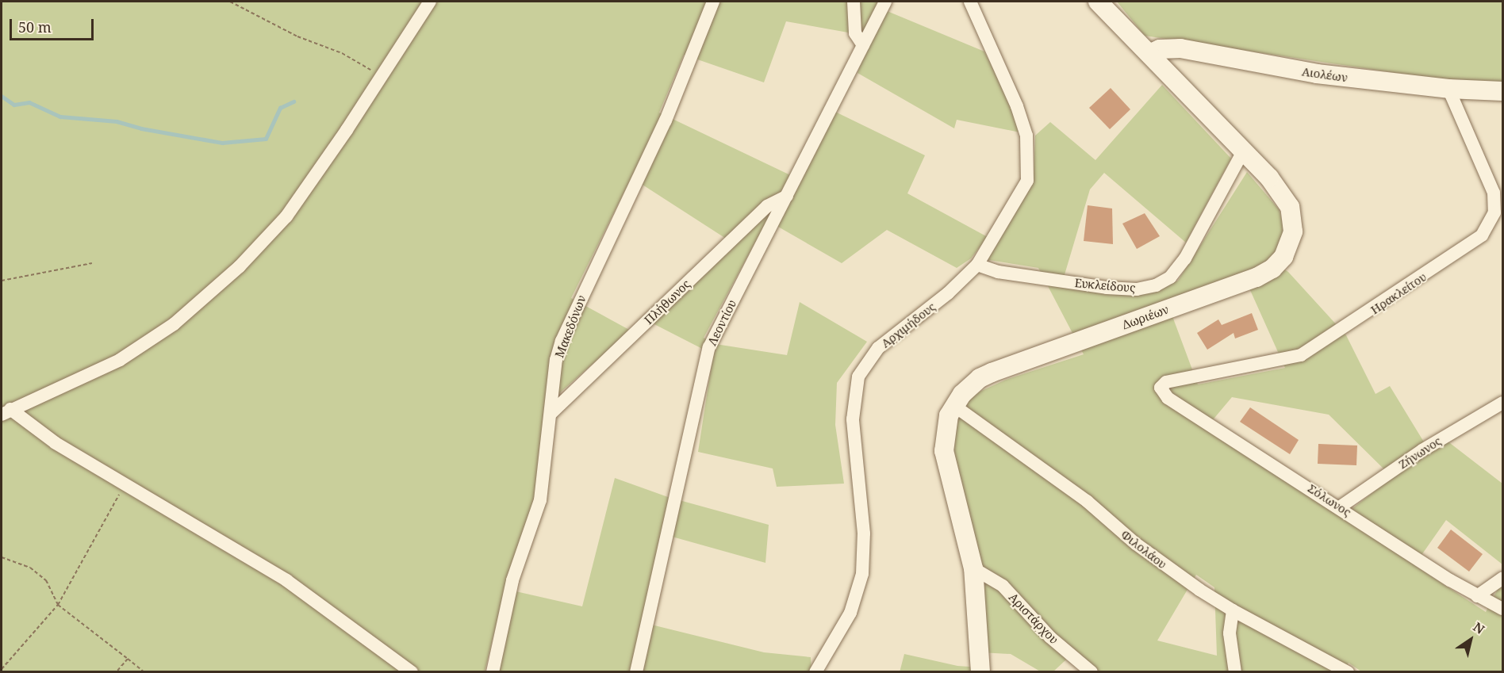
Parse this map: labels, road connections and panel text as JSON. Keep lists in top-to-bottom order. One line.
{"streets":{"street":["Αιολέων","Ευκλείδους","Ηρακλείτου","Πλήθωνος","Δωριέων","Λεοντίου","Αρχιμήδους","Μακεδόνων","Ζήνωνος","Σόλωνος","Φιλολάου","Αριστάρχου"]},"crossings":[["Αιολέων","Ηρακλείτου"],["Αιολέων","Δωριέων"],["Ευκλείδους","Δωριέων"],["Ευκλείδους","Αρχιμήδους"],["Ηρακλείτου","Σόλωνος"],["Πλήθωνος","Λεοντίου"],["Πλήθωνος","Μακεδόνων"],["Δωριέων","Φιλολάου"],["Δωριέων","Αριστάρχου"],["Ζήνωνος","Σόλωνος"]],"scale_bar":"50 m","north":"top right"}
